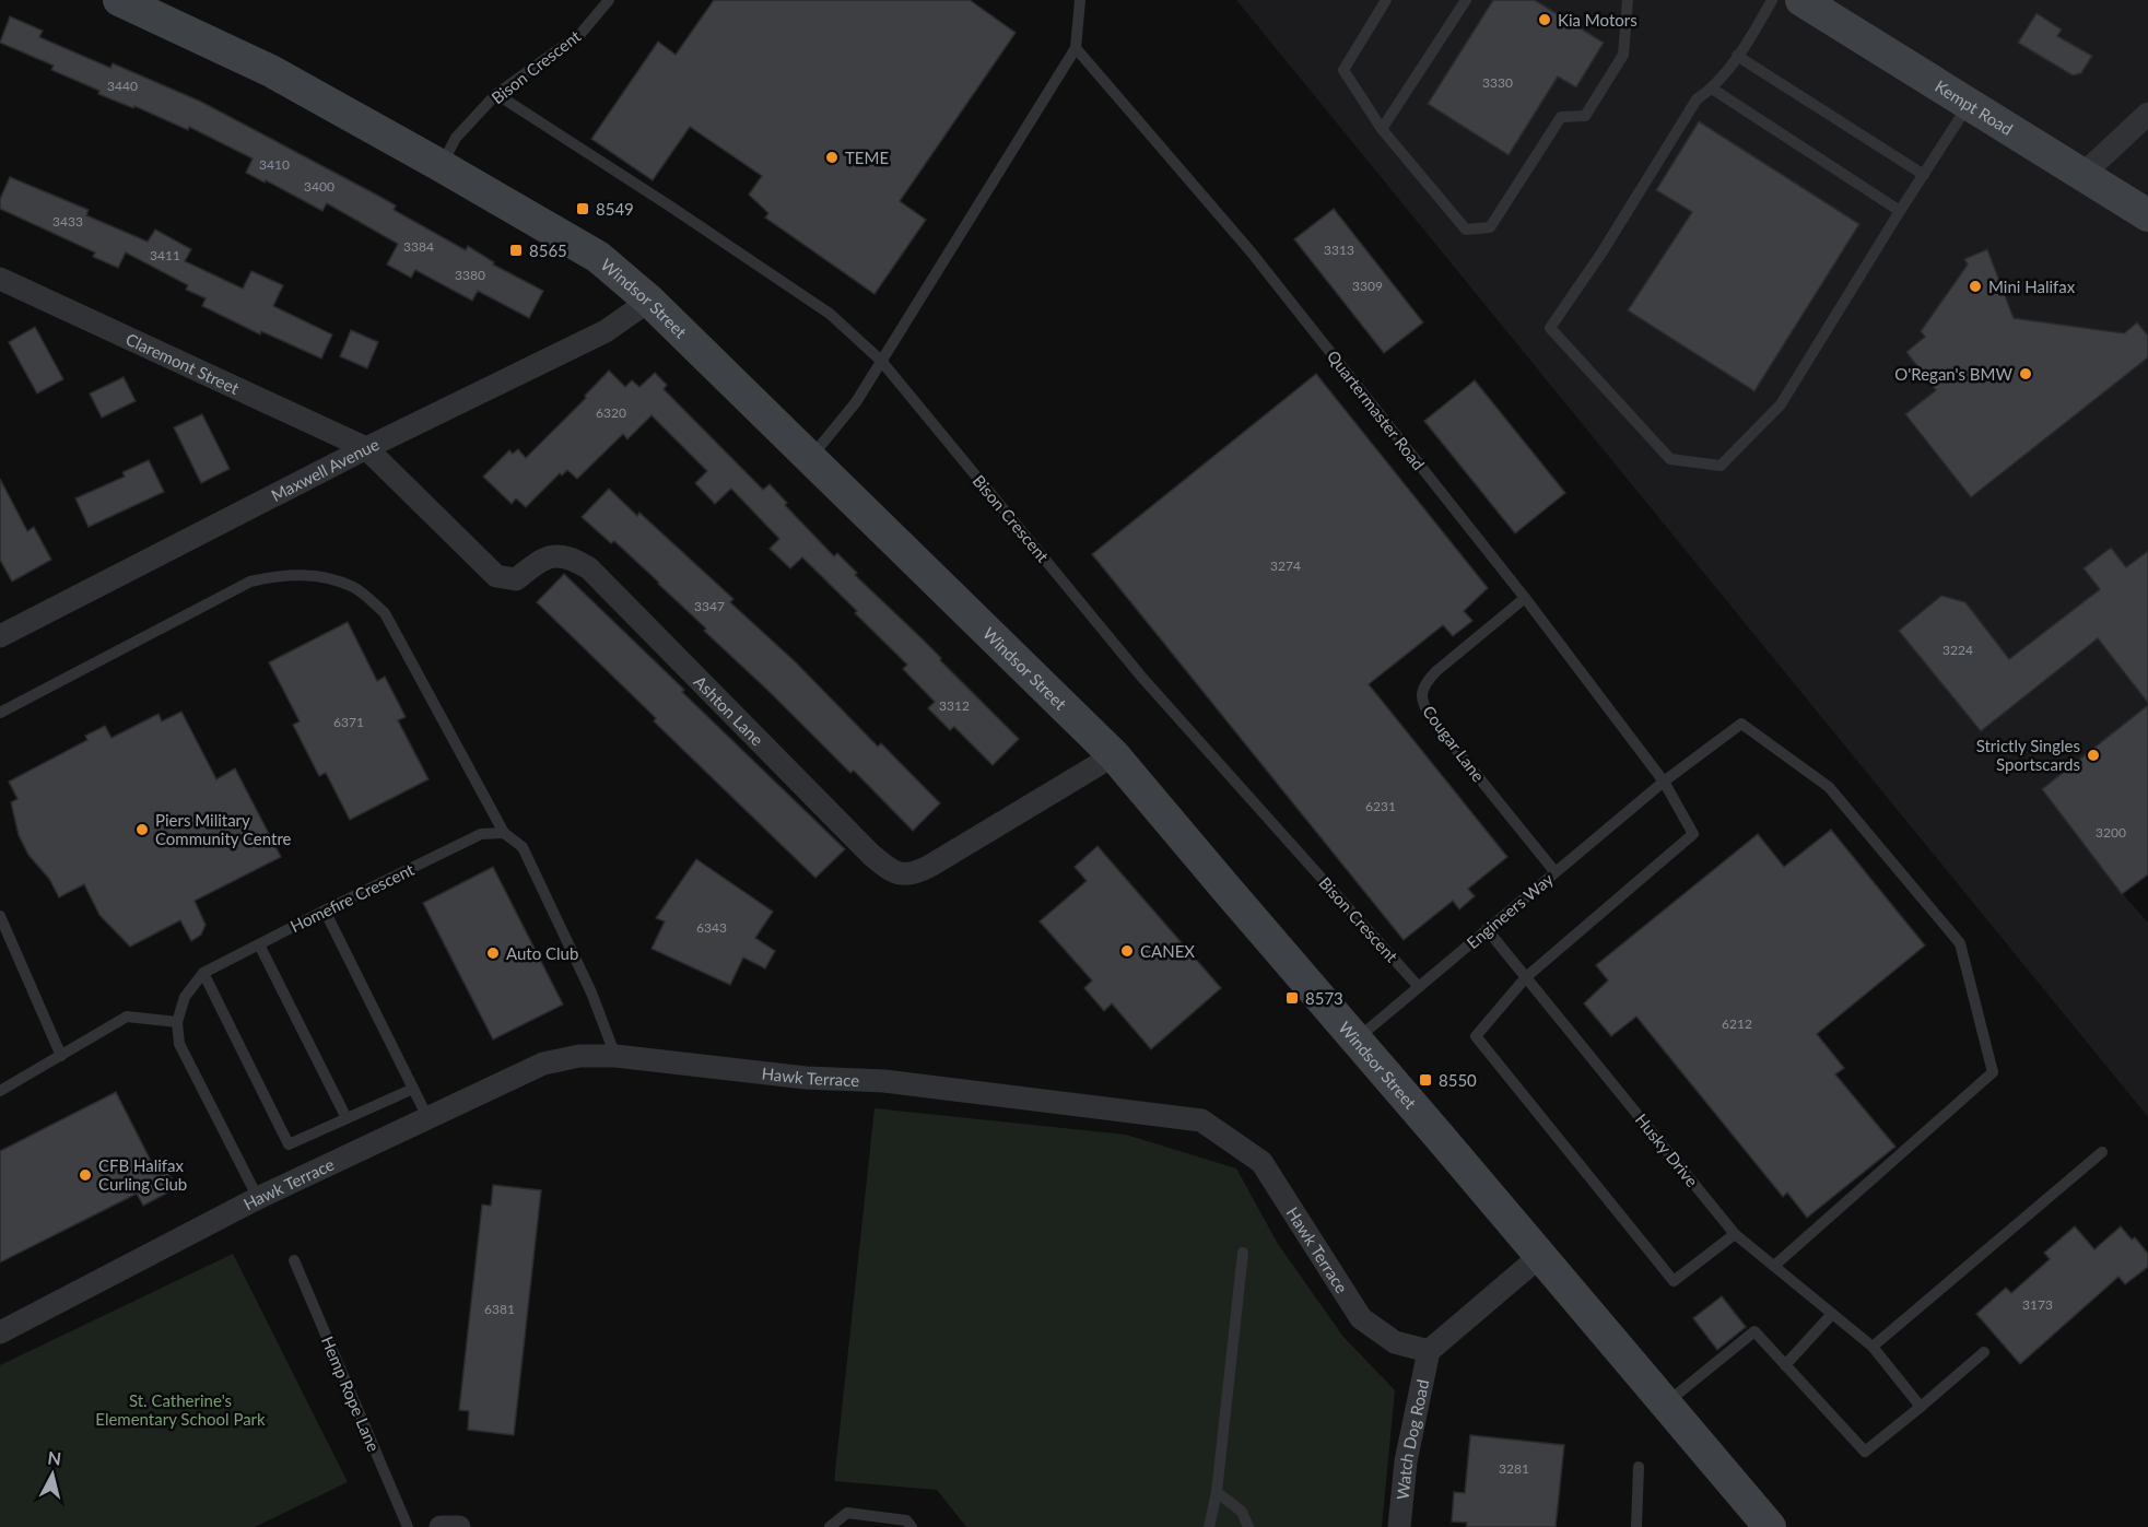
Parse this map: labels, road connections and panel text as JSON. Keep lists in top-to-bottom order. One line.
{"streets":{"street":["Kempt Road","Windsor Street","Claremont Street","Maxwell Avenue","Ashton Lane","Hawk Terrace","Watch Dog Road"],"lane":["Bison Crescent","Quartermaster Road","Cougar Lane","Homefire Crescent","Engineers Way","Husky Drive","Hemp Rope Lane"]},"crossings":[["Bison Crescent","Windsor Street"],["Bison Crescent","Engineers Way"],["Windsor Street","Maxwell Avenue"],["Windsor Street","Ashton Lane"],["Windsor Street","Engineers Way"],["Claremont Street","Maxwell Avenue"],["Claremont Street","Ashton Lane"],["Quartermaster Road","Cougar Lane"],["Quartermaster Road","Engineers Way"],["Quartermaster Road","Husky Drive"],["Maxwell Avenue","Ashton Lane"],["Cougar Lane","Engineers Way"],["Engineers Way","Husky Drive"],["Hawk Terrace","Watch Dog Road"]],"parks":["St. Catherine's Elementary School Park"],"places":{"other":["Kia Motors","TEME","Mini Halifax","O'Regan's BMW","Strictly Singles Sportscards","Piers Military Community Centre","CANEX","Auto Club","CFB Halifax Curling Club"],"transit":["8549","8565","8573","8550"]},"house_numbers":["3330","3440","3410","3400","3433","3384","3313","3411","3380","3309","6320","3274","3347","3224","3312","6371","6231","3200","6343","6212","3173","6381","3281"],"north":"top"}
